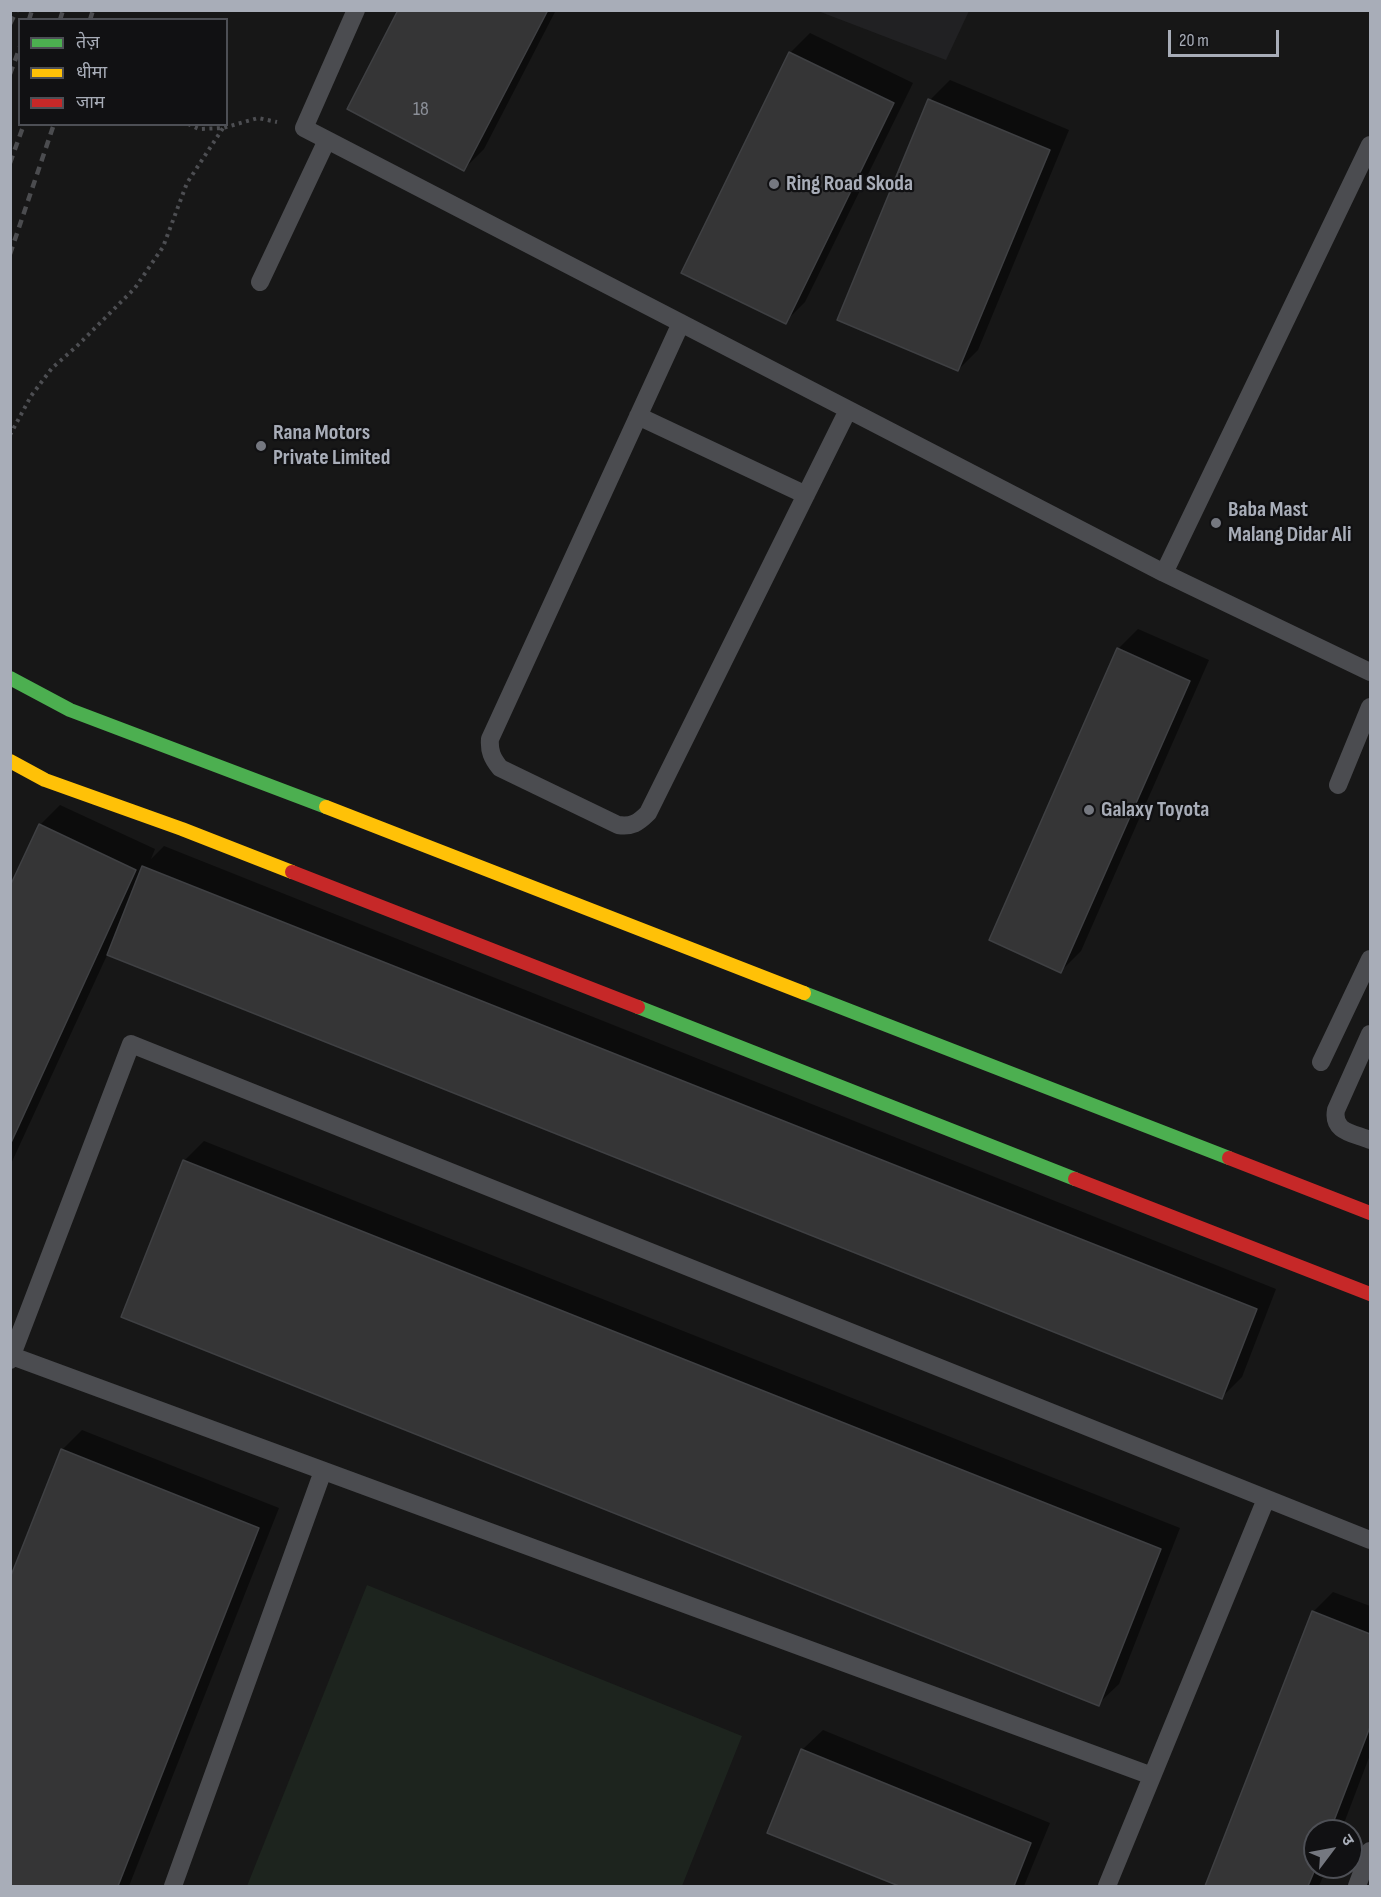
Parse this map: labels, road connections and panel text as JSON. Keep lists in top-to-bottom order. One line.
{"places":["Ring Road Skoda","Rana Motors Private Limited","Baba Mast Malang Didar Ali","Galaxy Toyota"],"house_numbers":["18"],"legend":["तेज़","धीमा","जाम"],"scale_bar":"20 m","north":"top right"}
